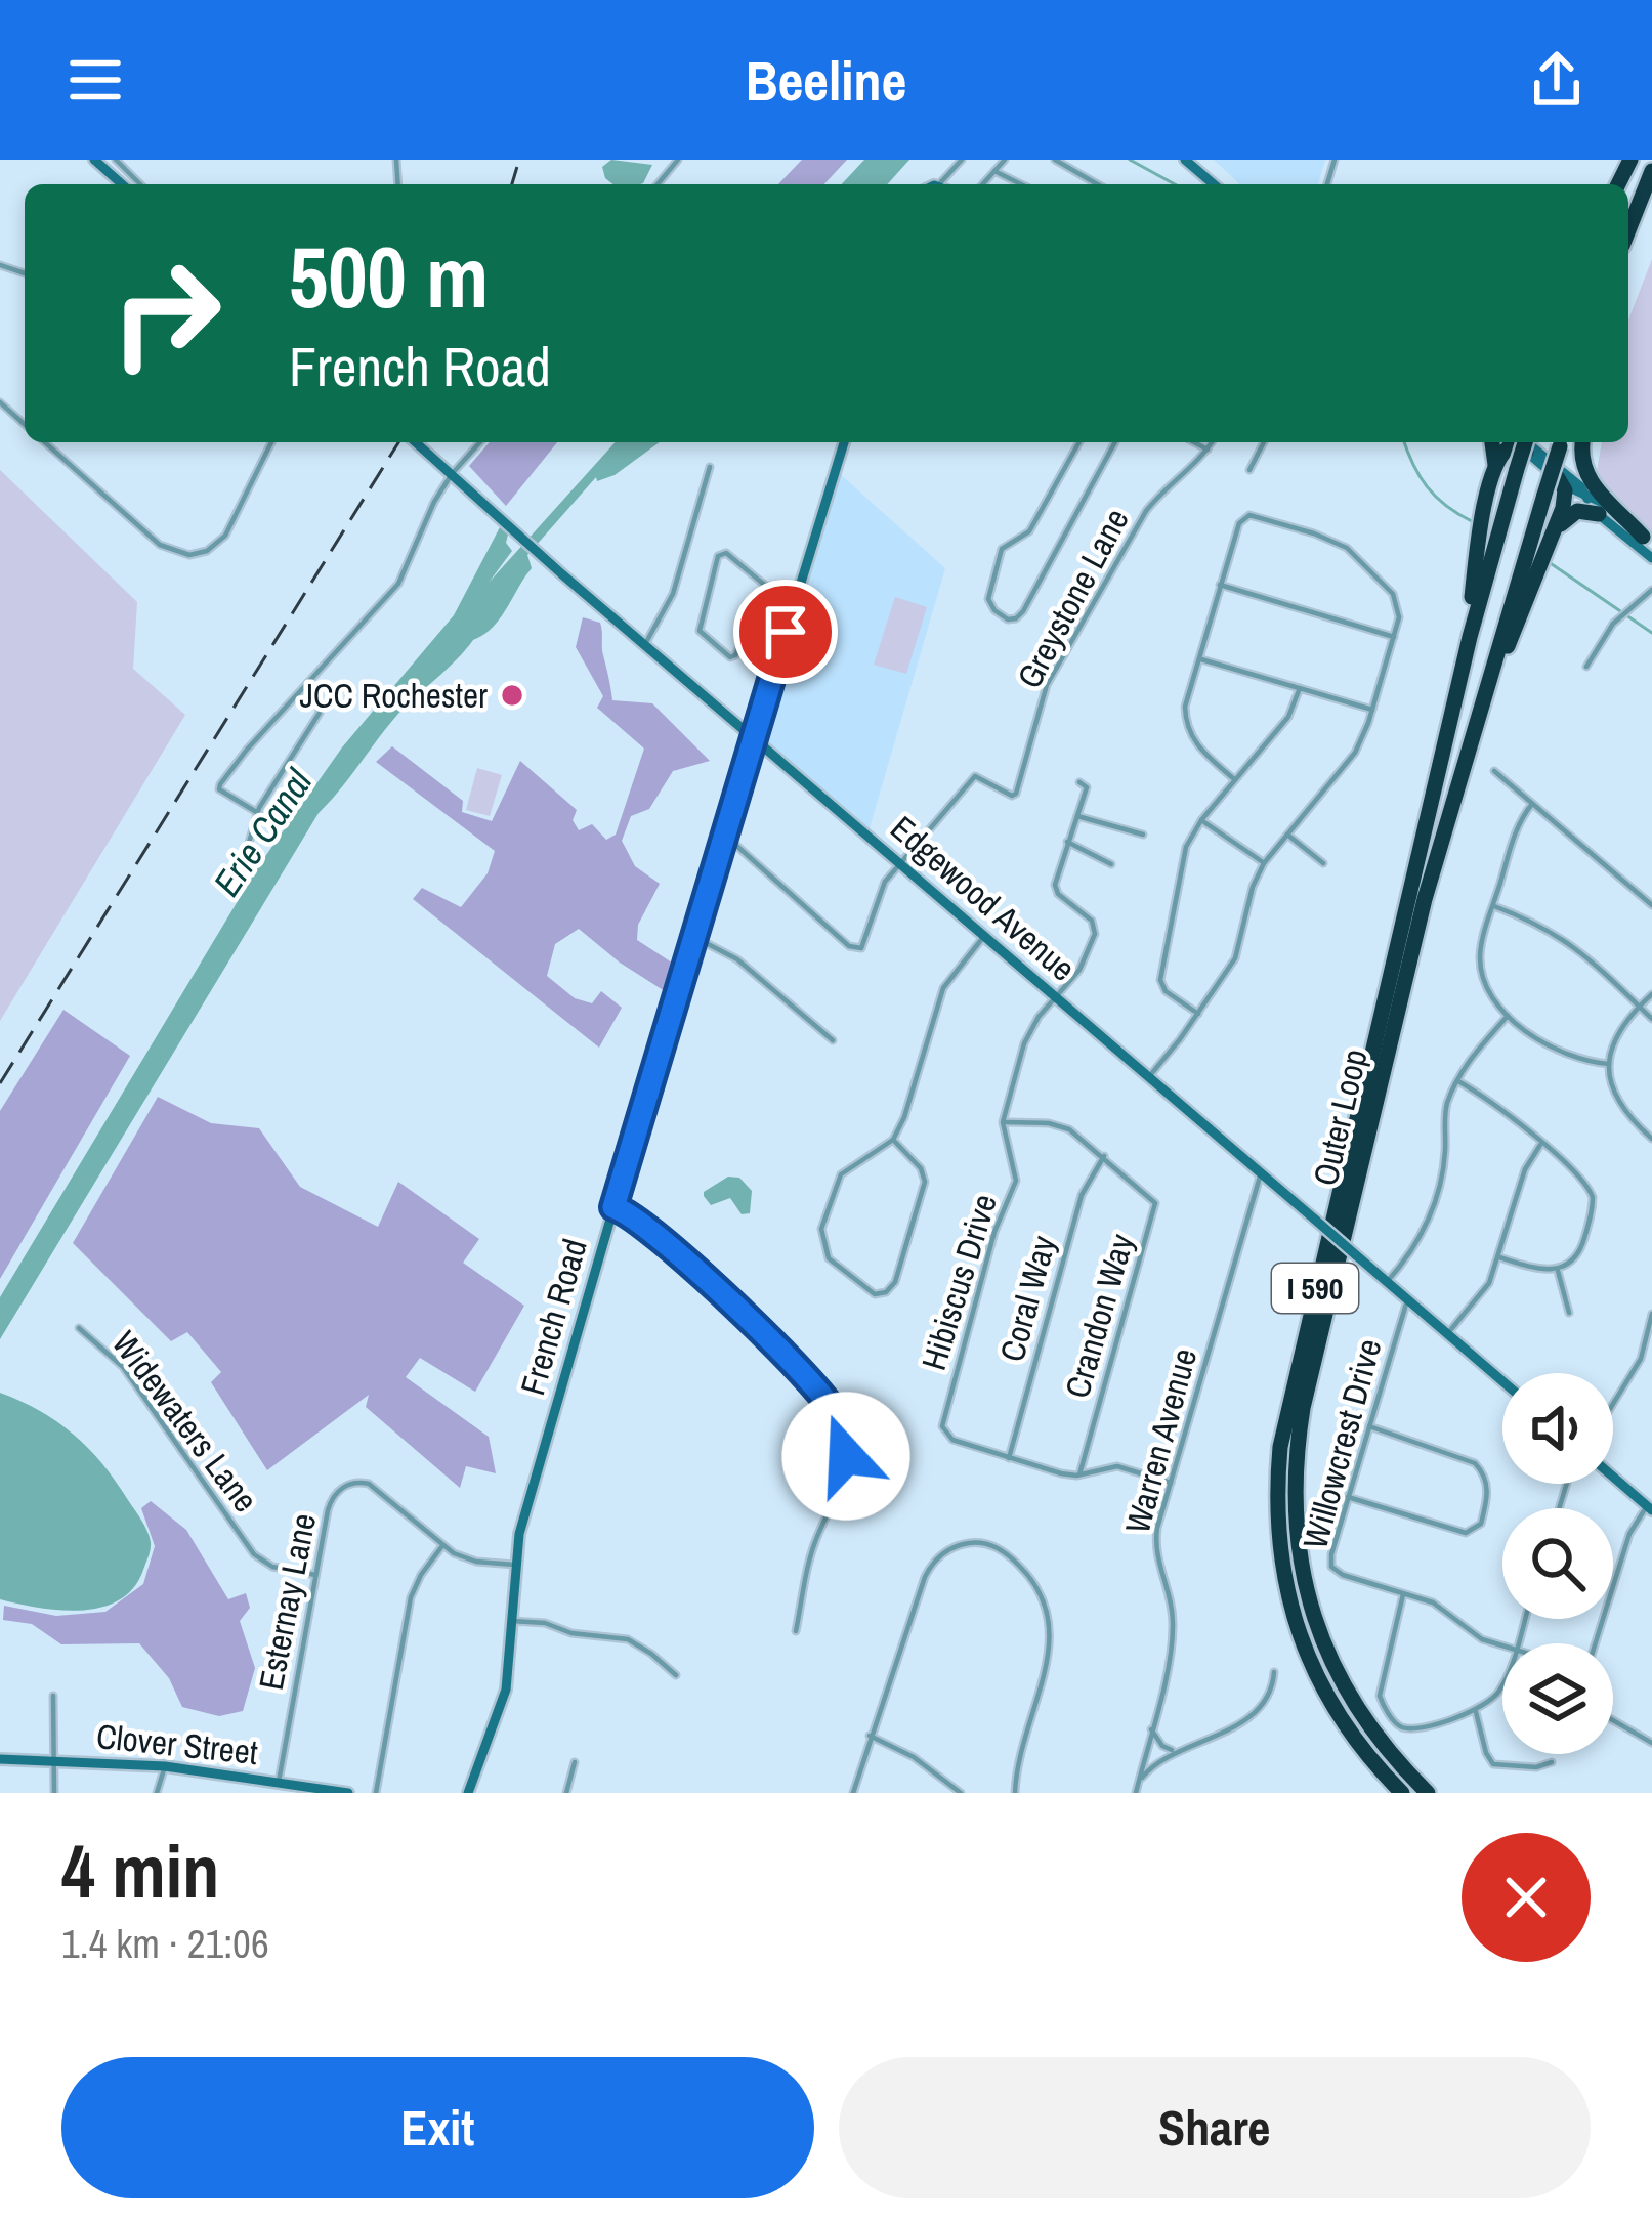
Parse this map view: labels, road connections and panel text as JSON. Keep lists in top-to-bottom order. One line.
{"streets":{"highway":["Outer Loop","I 590"],"street":["Greystone Lane","Edgewood Avenue","Hibiscus Drive","Coral Way","Crandon Way","French Road","Widewaters Lane","Warren Avenue","Willowcrest Drive","Esternay Lane","Clover Street"]},"crossings":[["Greystone Lane","Edgewood Avenue"],["Edgewood Avenue","Hibiscus Drive"],["Edgewood Avenue","French Road"],["Edgewood Avenue","Warren Avenue"],["Edgewood Avenue","Willowcrest Drive"],["Hibiscus Drive","Coral Way"],["Hibiscus Drive","Crandon Way"],["Hibiscus Drive","Warren Avenue"],["Coral Way","Crandon Way"],["French Road","Esternay Lane"],["Widewaters Lane","Esternay Lane"],["Esternay Lane","Clover Street"]],"water":["Erie Canal"],"places":["JCC Rochester"],"page":{"header":"Beeline","turn":["500 m","French Road"],"heading":["4 min","1.4 km · 21:06"],"buttons":["Exit","Share"]}}
